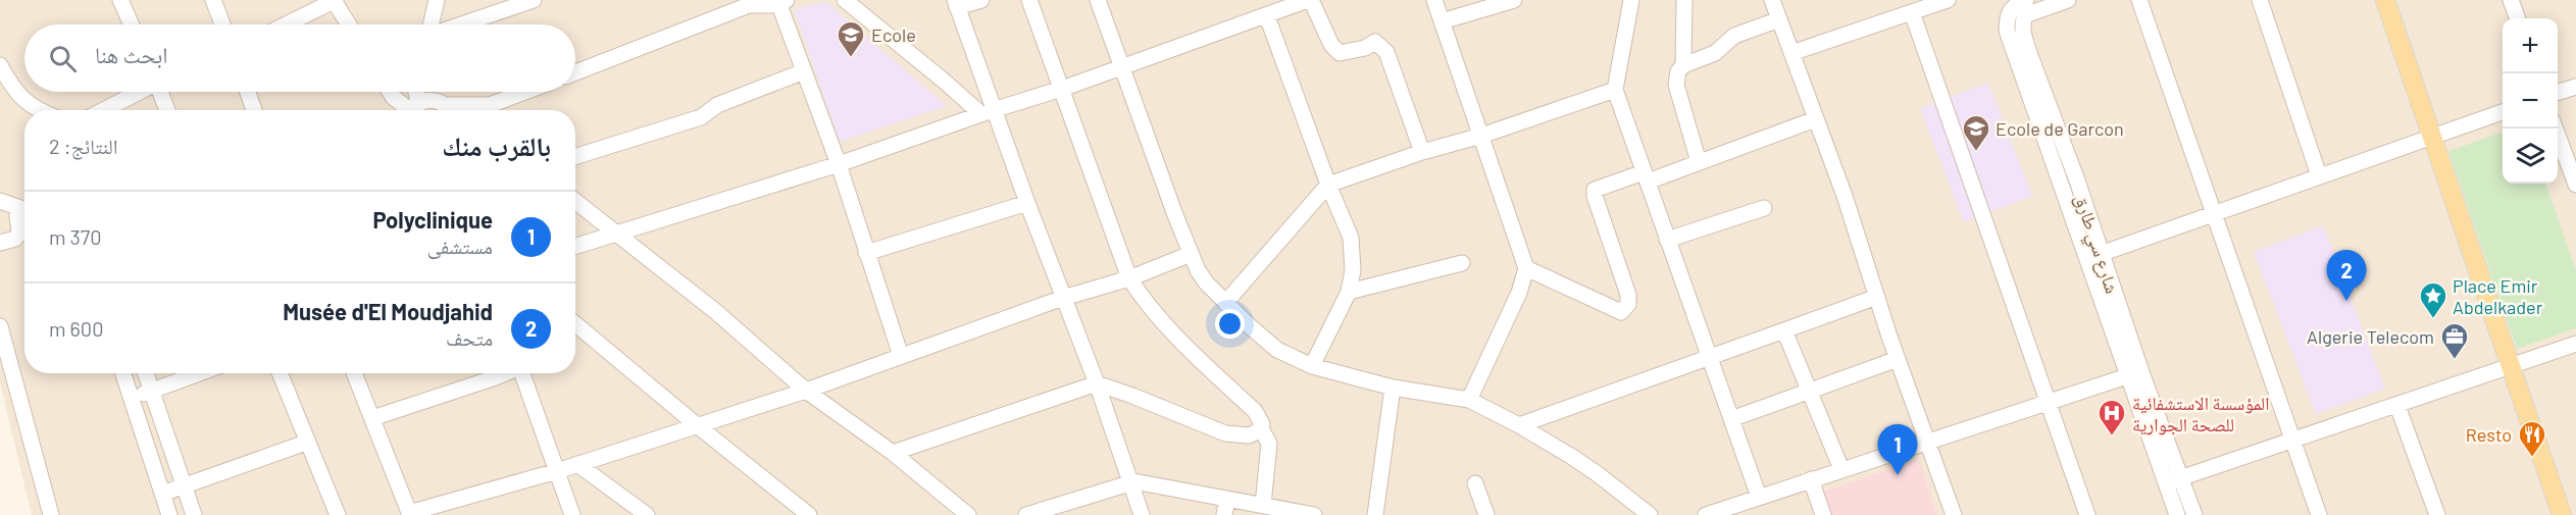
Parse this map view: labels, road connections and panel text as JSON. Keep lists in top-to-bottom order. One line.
{"streets":{"street":["شارع سي طارق"]},"places":{"school or university":["Ecole","Ecole de Garcon"],"place":["Place Emir Abdelkader"],"office":["Algerie Telecom"],"hospital":["المؤسسة الاستشفائية للصحة الجوارية"],"restaurant":["Resto"]},"page":{"map_buttons":["+","−"],"search":"ابحث هنا","heading":["بالقرب منك","النتائج: 2"],"list":[{"mark":"1","name":"Polyclinique","note":"مستشفى","value":"370 m"},{"mark":"2","name":"Musée d'El Moudjahid","note":"متحف","value":"600 m"}],"pins":["2","1"]}}
